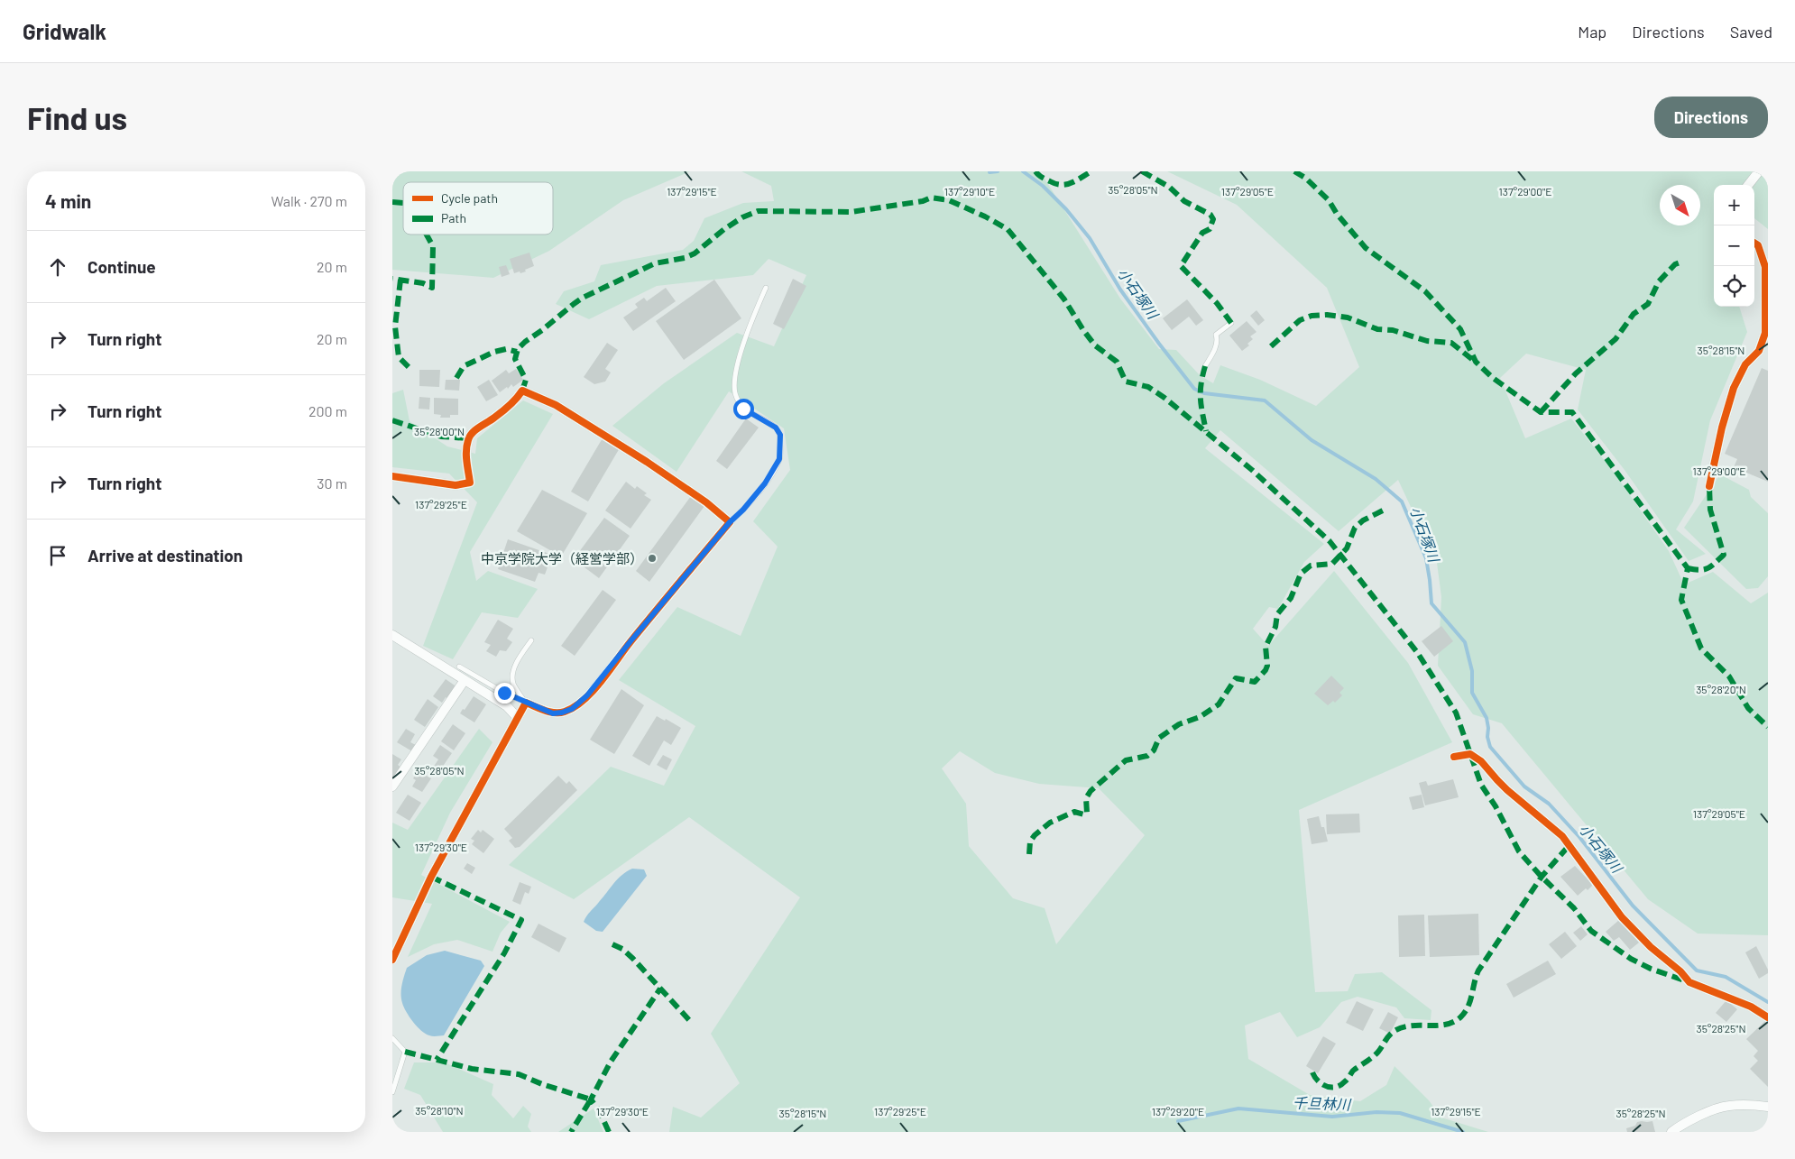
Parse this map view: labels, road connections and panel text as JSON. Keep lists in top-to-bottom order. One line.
{"water":["小石塚川","千旦林川"],"places":["中京学院大学（経営学部）"],"legend":["Cycle path","Path"],"north":"bottom right","page":{"header":"Gridwalk","nav":["Map","Directions","Saved"],"buttons":"Directions","title":"Find us","heading":["4 min","Walk · 270 m"],"map_buttons":["+","−"],"list":[["Continue","20 m"],["Turn right","20 m"],["Turn right","200 m"],["Turn right","30 m"],"Arrive at destination"]},"coordinates":["35°28'05\"N","137°29'15\"E","137°29'10\"E","137°29'05\"E","137°29'00\"E","35°28'15\"N","35°28'00\"N","137°29'25\"E","35°28'20\"N","137°29'30\"E","35°28'25\"N","35°28'10\"N","137°29'20\"E"]}
